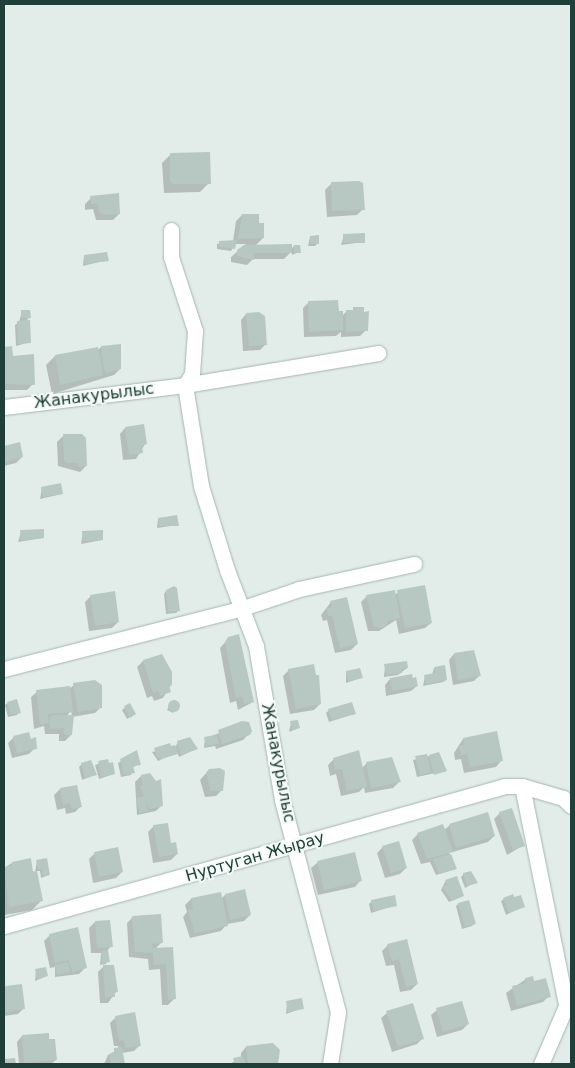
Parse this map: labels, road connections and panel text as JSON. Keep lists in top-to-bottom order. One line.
{"streets":{"street":["Жанакурылыс","Нуртуган Жырау"]},"crossings":[["Жанакурылыс","Нуртуган Жырау"]]}
